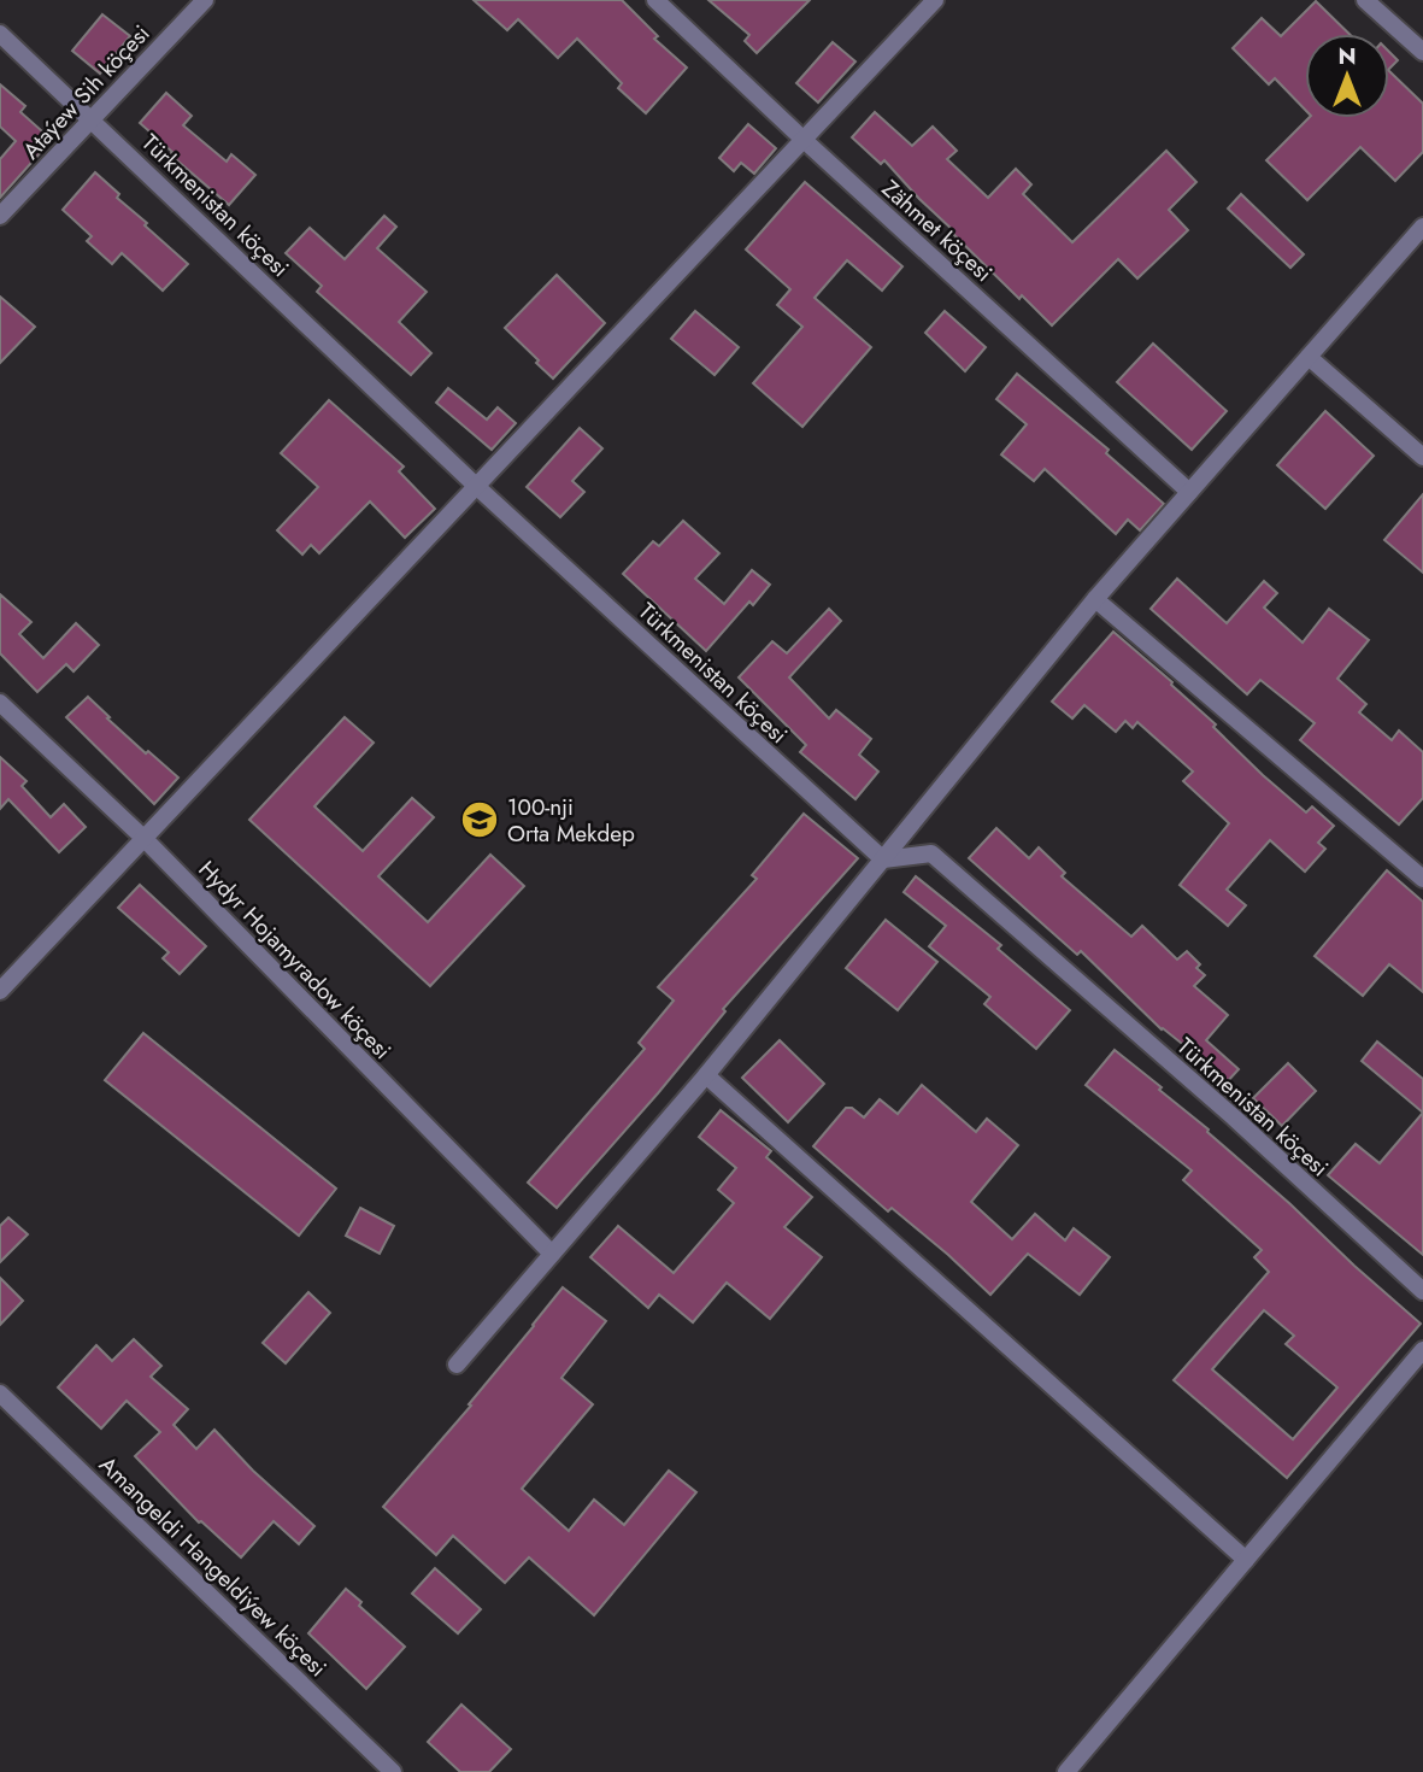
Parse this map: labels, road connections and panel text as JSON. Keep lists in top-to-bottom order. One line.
{"streets":{"street":["Ataýew Sih köçesi","Türkmenistan köçesi","Zähmet köçesi","Hydyr Hojamyradow köçesi","Amangeldi Hangeldiýew köçesi"]},"crossings":[["Ataýew Sih köçesi","Türkmenistan köçesi"]],"places":{"school or university":["100-nji Orta Mekdep"]},"north":"top"}
